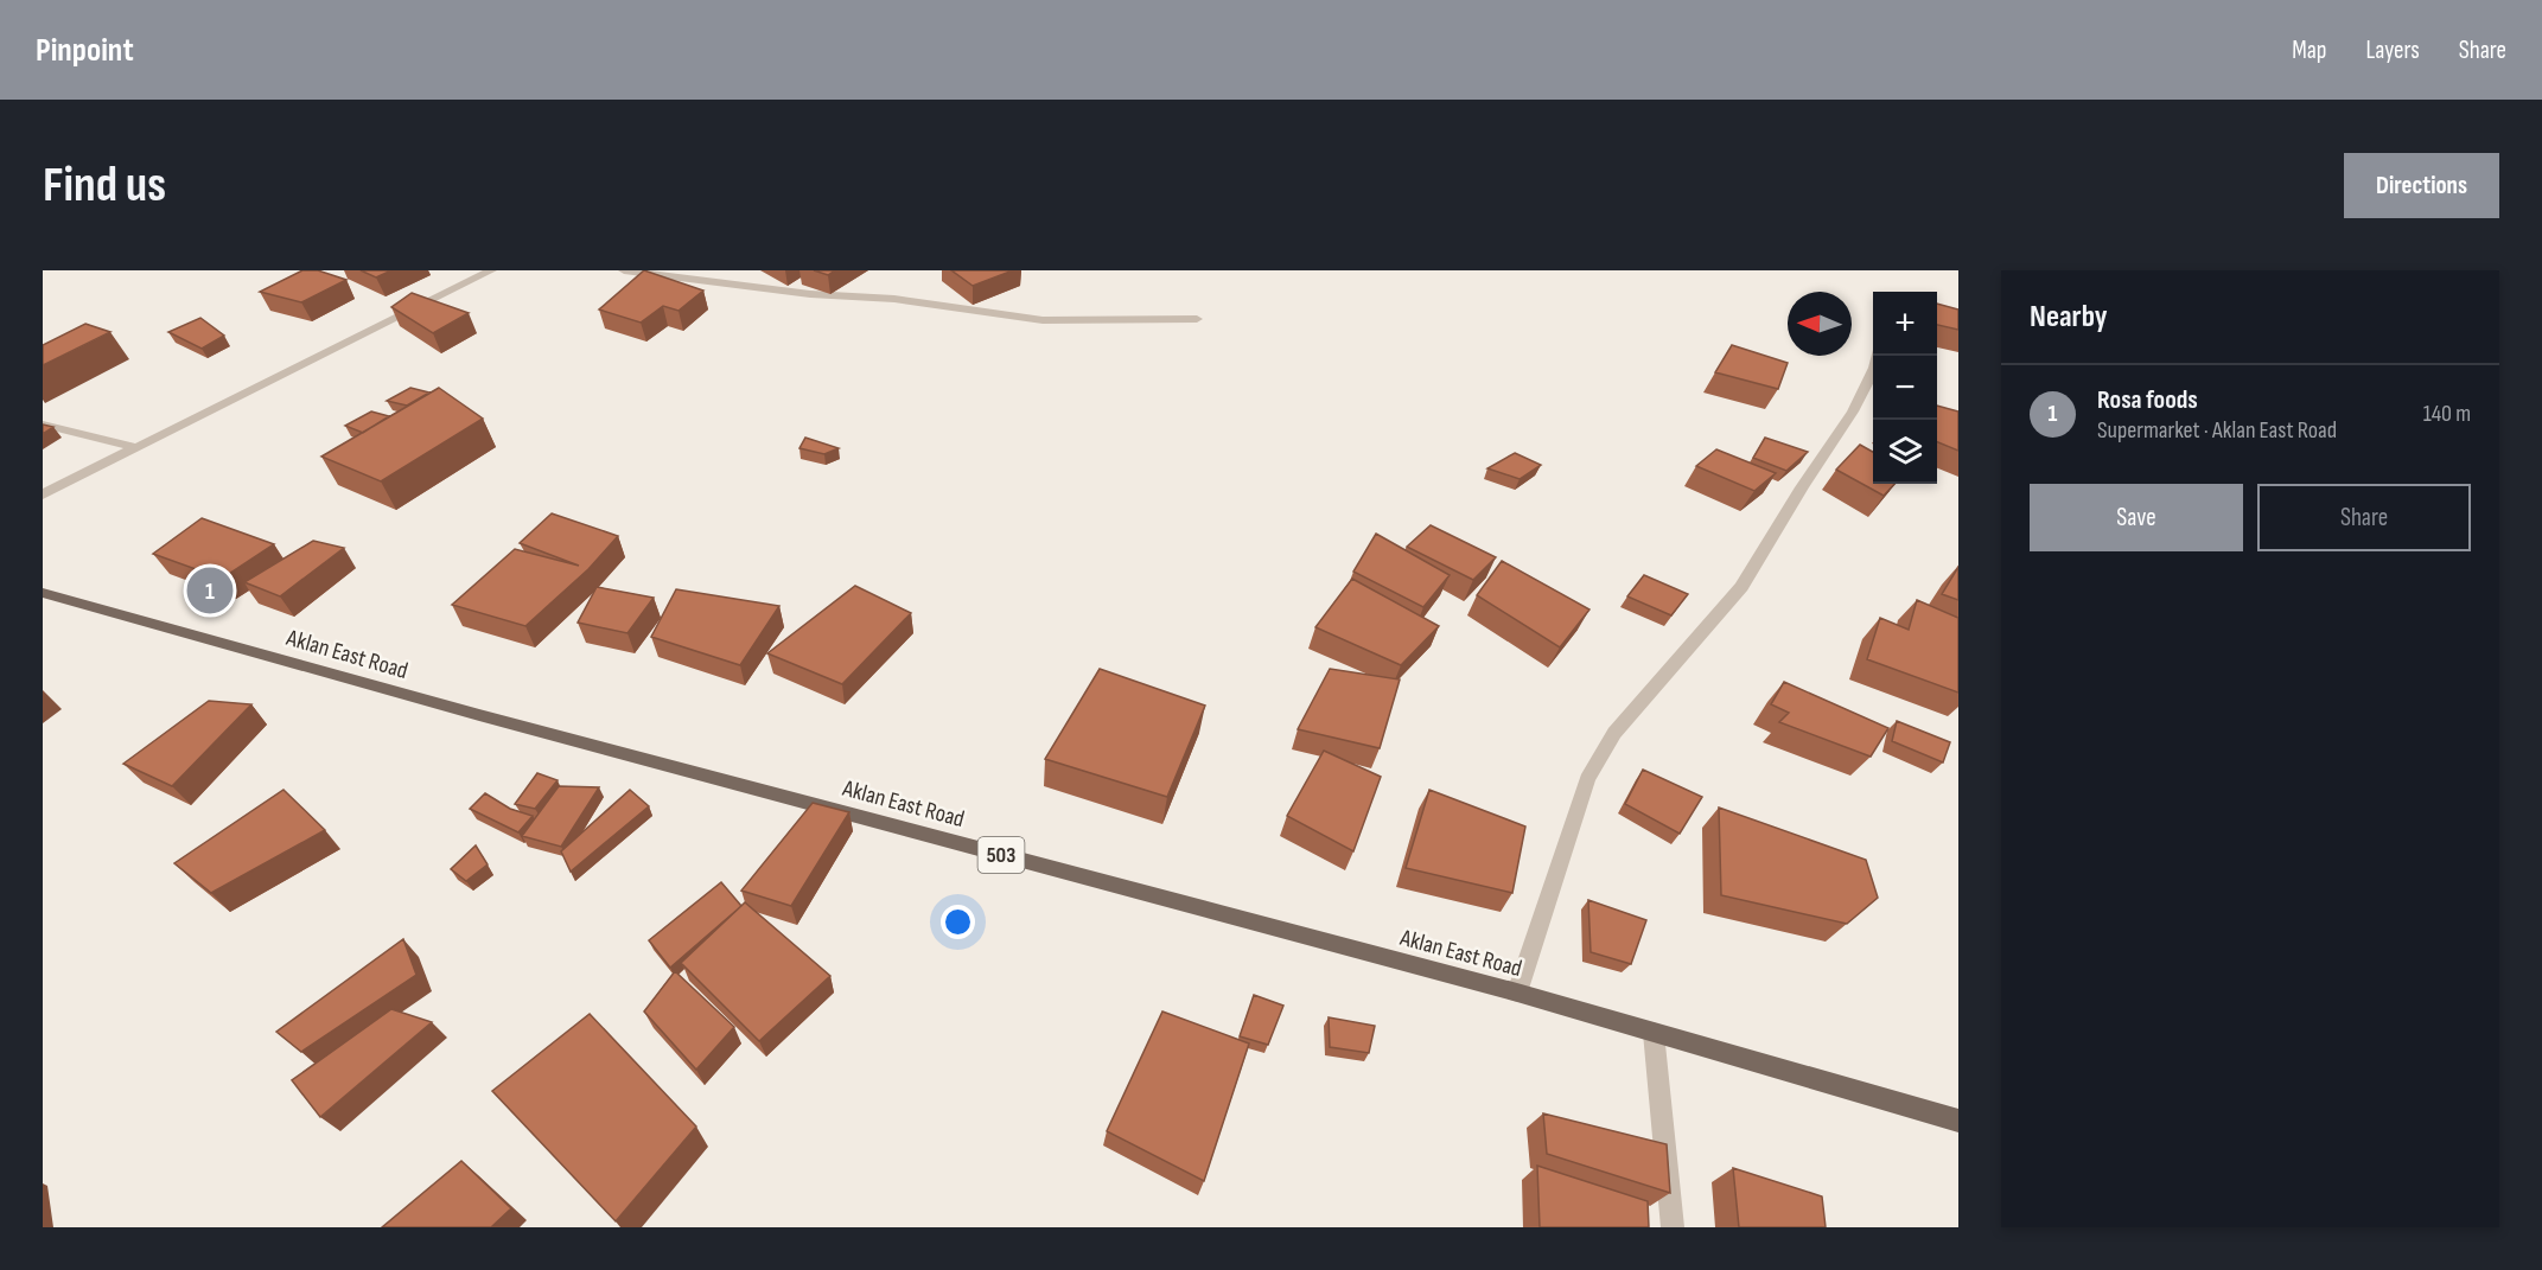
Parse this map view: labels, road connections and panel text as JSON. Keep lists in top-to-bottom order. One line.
{"streets":{"main road":["Aklan East Road","503"]},"north":"left","page":{"header":"Pinpoint","nav":["Map","Layers","Share"],"buttons":["Directions",["Save","Share"]],"title":"Find us","heading":"Nearby","map_buttons":["+","−"],"list":[{"mark":"1","name":"Rosa foods","note":"Supermarket · Aklan East Road","value":"140 m"}],"pins":"1"}}
